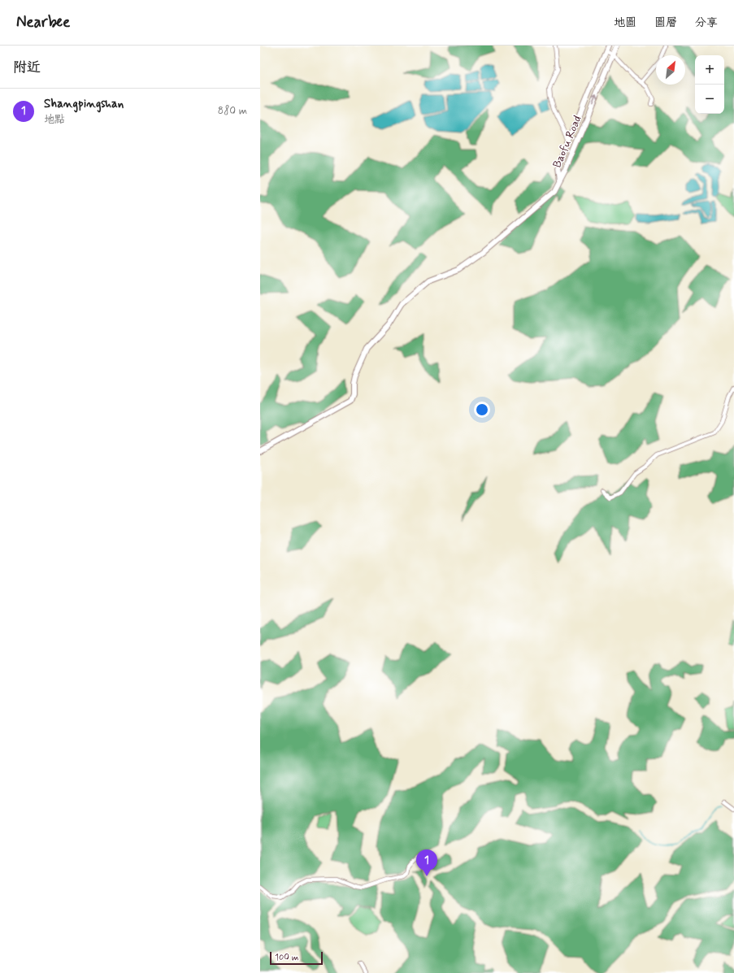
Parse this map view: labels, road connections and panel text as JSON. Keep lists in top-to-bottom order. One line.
{"streets":{"street":["Baofu Road"]},"scale_bar":"100 m","north":"top right","page":{"header":"Nearbee","nav":["地圖","圖層","分享"],"heading":"附近","map_buttons":["+","−"],"list":[{"mark":"1","name":"Shangpingshan","note":"地點","value":"880 m"}],"pins":"1","scale":"100 m"}}
